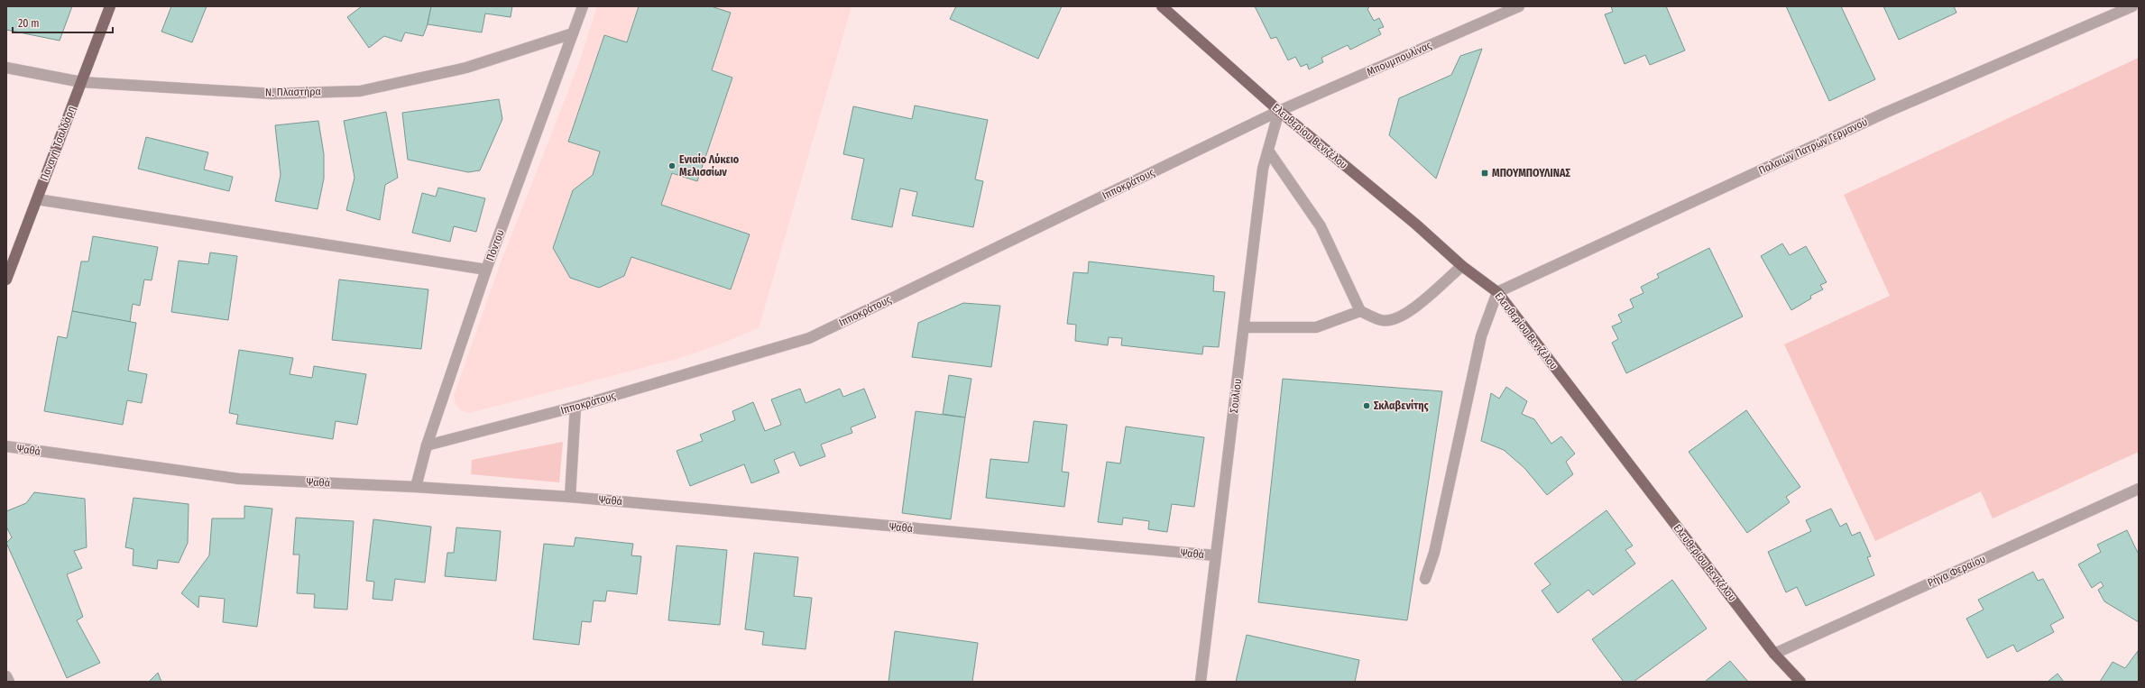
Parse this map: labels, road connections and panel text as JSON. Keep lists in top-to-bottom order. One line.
{"streets":{"main road":["Ελευθερίου Βενιζέλου","Παναγή Τσαλδάρη"],"street":["Μπουμπουλίνας","Ν. Πλαστήρα","Παλαιών Πατρών Γερμανού","Ιπποκράτους","Πόντου","Σουλίου","Ψαθά","Ρήγα Φεραίου"]},"crossings":[["Μπουμπουλίνας","Ελευθερίου Βενιζέλου"],["Μπουμπουλίνας","Ιπποκράτους"],["Μπουμπουλίνας","Σουλίου"],["Ν. Πλαστήρα","Παναγή Τσαλδάρη"],["Ν. Πλαστήρα","Πόντου"],["Ελευθερίου Βενιζέλου","Παλαιών Πατρών Γερμανού"],["Ελευθερίου Βενιζέλου","Ιπποκράτους"],["Ελευθερίου Βενιζέλου","Σουλίου"],["Ελευθερίου Βενιζέλου","Ρήγα Φεραίου"],["Ιπποκράτους","Πόντου"],["Ιπποκράτους","Σουλίου"],["Πόντου","Ψαθά"],["Σουλίου","Ψαθά"]],"places":{"other":["Ενιαίο Λύκειο Μελισσίων","Σκλαβενίτης"],"transit":["ΜΠΟΥΜΠΟΥΛΙΝΑΣ"]},"scale_bar":"20 m"}
